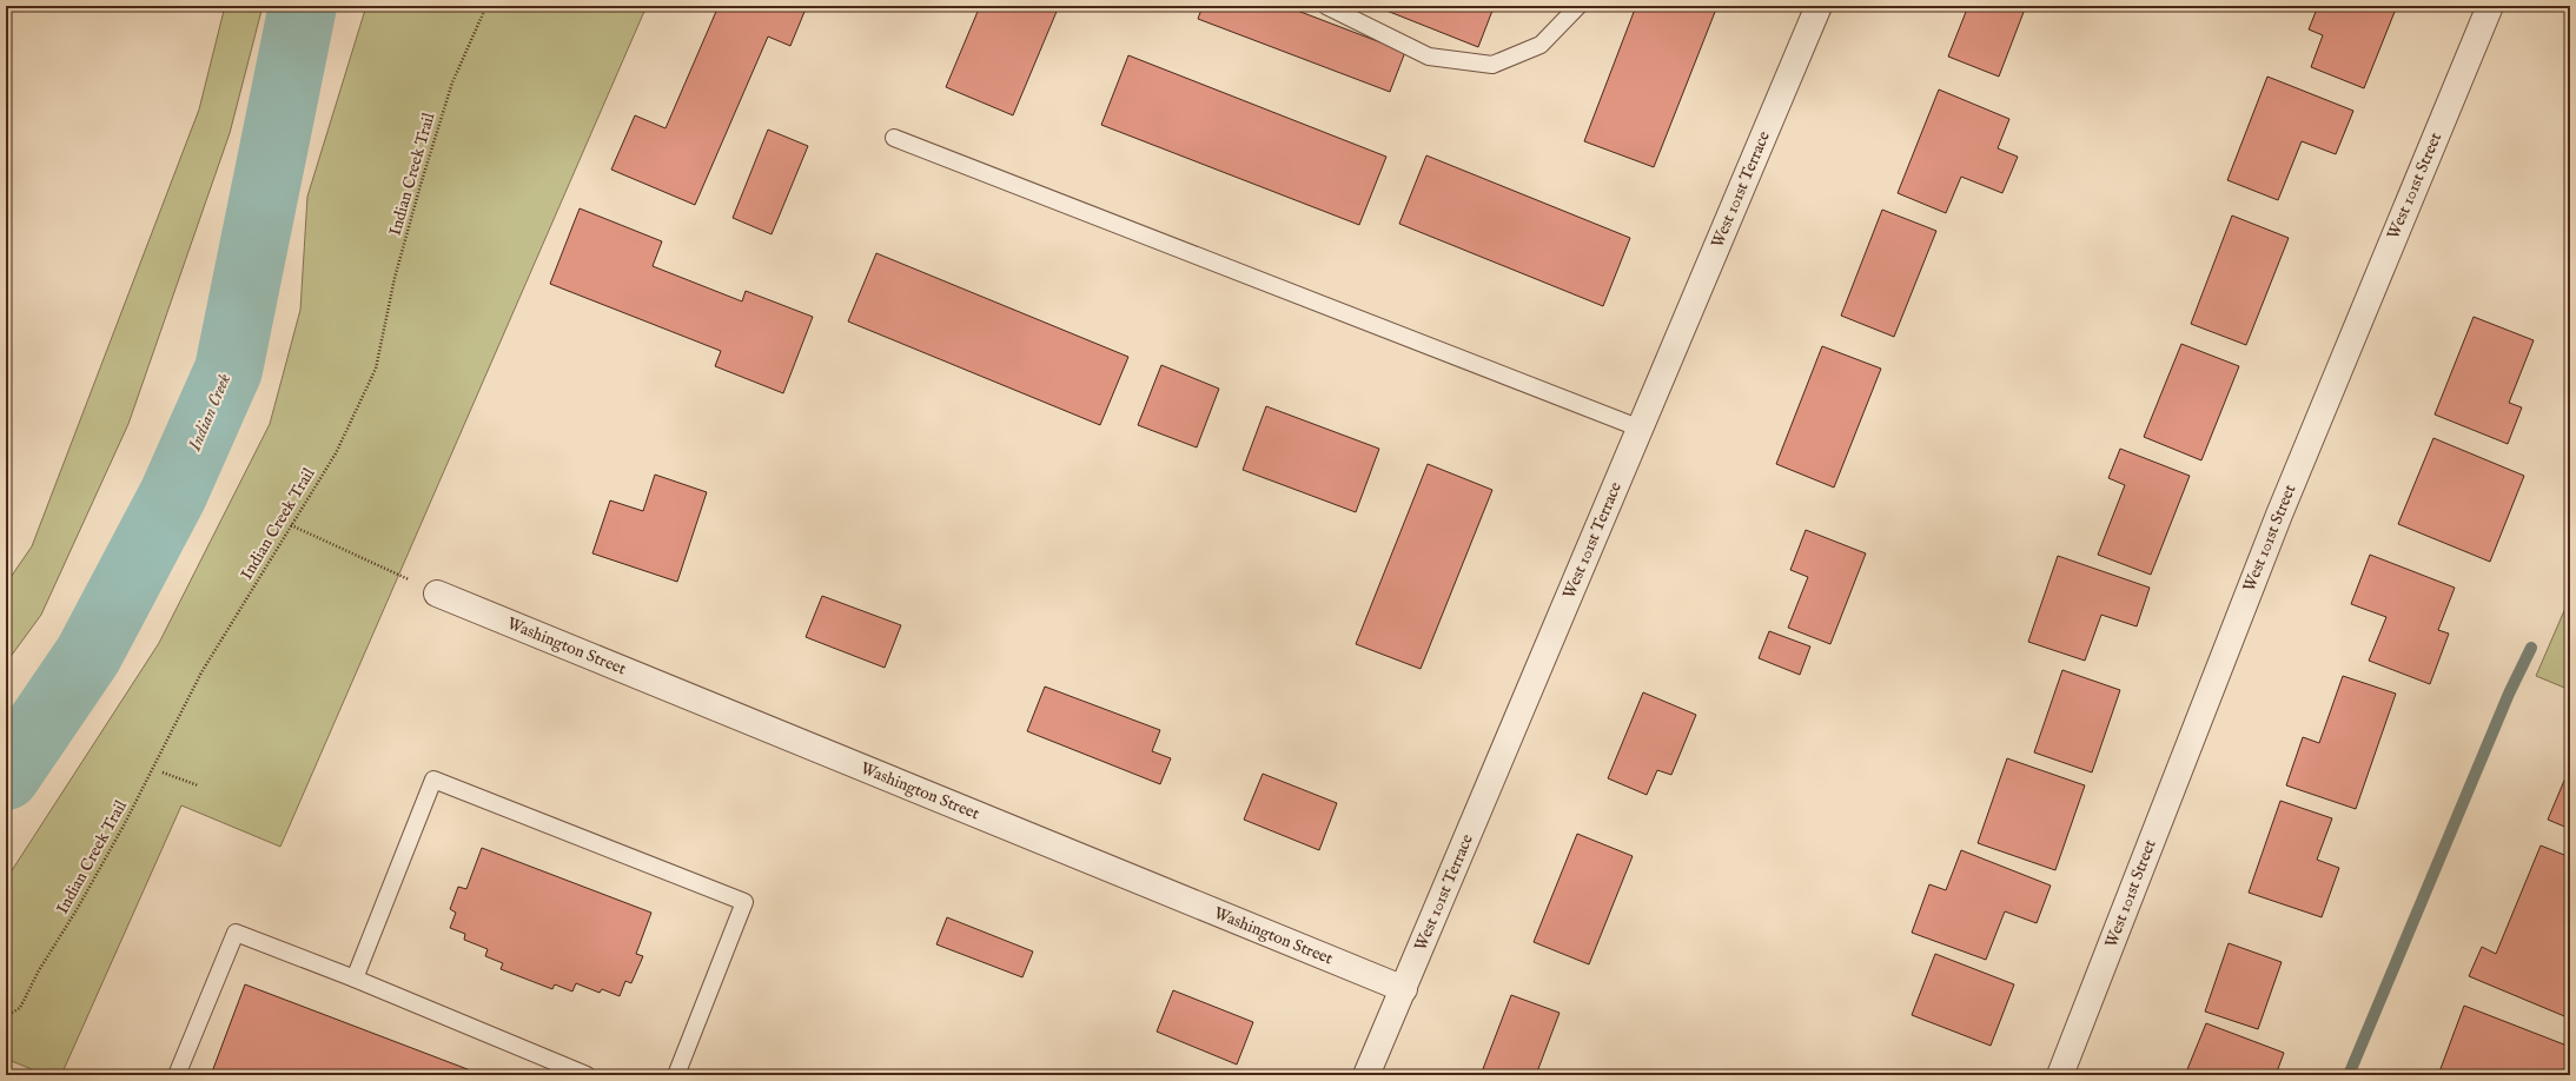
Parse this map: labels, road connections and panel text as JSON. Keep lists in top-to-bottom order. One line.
{"streets":{"street":["West 101st Street","West 101st Terrace","Washington Street"],"path":["Indian Creek Trail"]},"crossings":[["West 101st Terrace","Washington Street"]],"water":["Indian Creek"]}
